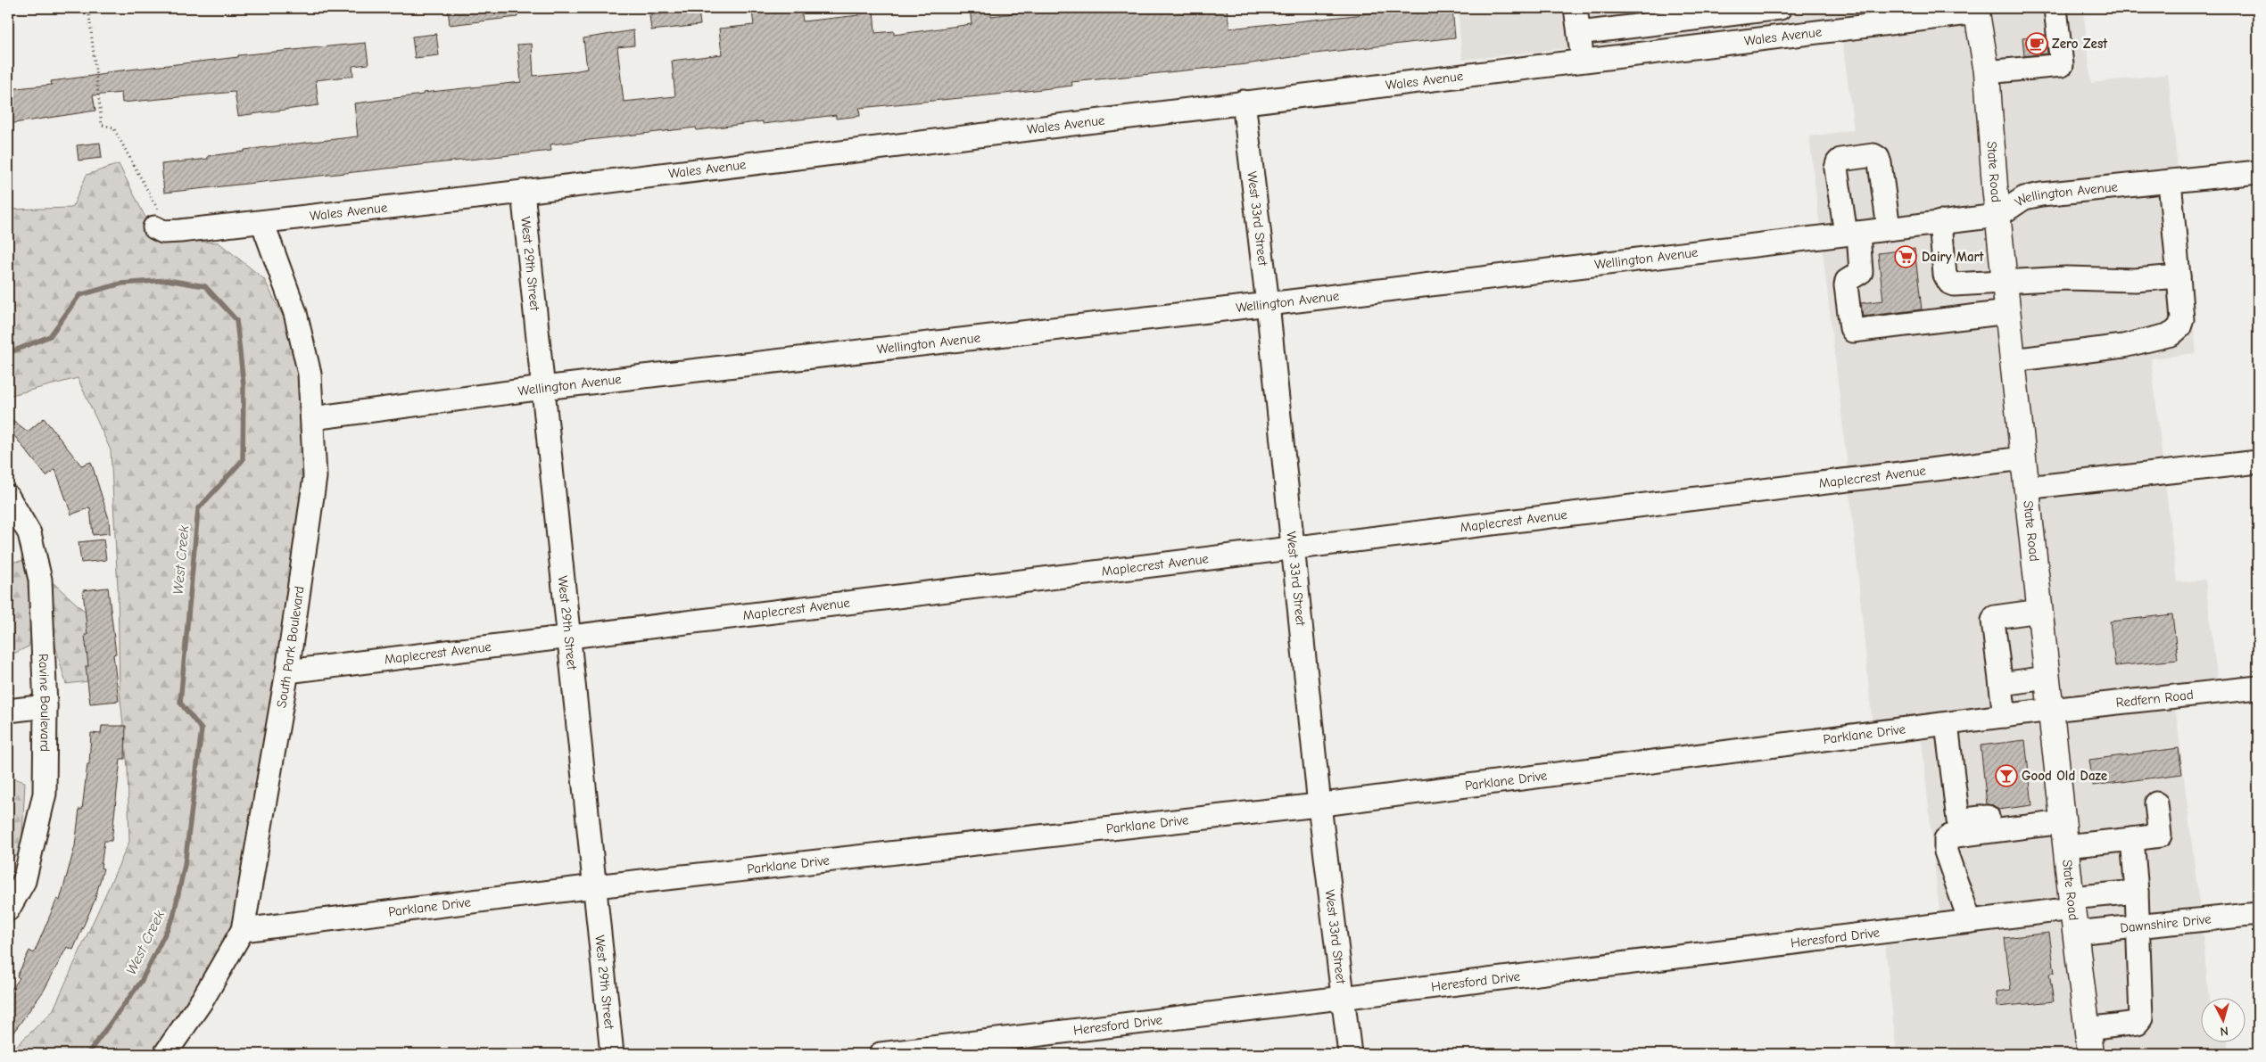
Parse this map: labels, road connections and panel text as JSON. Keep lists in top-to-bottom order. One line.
{"streets":{"main road":["State Road"],"street":["Wales Avenue","Wellington Avenue","West 33rd Street","West 29th Street","Maplecrest Avenue","South Park Boulevard","Redfern Road","Ravine Boulevard","Parklane Drive","Dawnshire Drive","Heresford Drive"]},"crossings":[["Wales Avenue","State Road"],["Wales Avenue","West 33rd Street"],["Wales Avenue","West 29th Street"],["Wales Avenue","South Park Boulevard"],["State Road","Wellington Avenue"],["State Road","Maplecrest Avenue"],["State Road","Redfern Road"],["State Road","Parklane Drive"],["State Road","Dawnshire Drive"],["State Road","Heresford Drive"],["Wellington Avenue","West 33rd Street"],["Wellington Avenue","West 29th Street"],["Wellington Avenue","South Park Boulevard"],["West 33rd Street","Maplecrest Avenue"],["West 33rd Street","Parklane Drive"],["West 33rd Street","Heresford Drive"],["West 29th Street","Maplecrest Avenue"],["West 29th Street","Parklane Drive"],["Maplecrest Avenue","South Park Boulevard"],["South Park Boulevard","Parklane Drive"],["Redfern Road","Parklane Drive"]],"water":["West Creek"],"places":{"cafe":["Zero Zest"],"supermarket":["Dairy Mart"],"bar":["Good Old Daze"]},"north":"bottom"}
